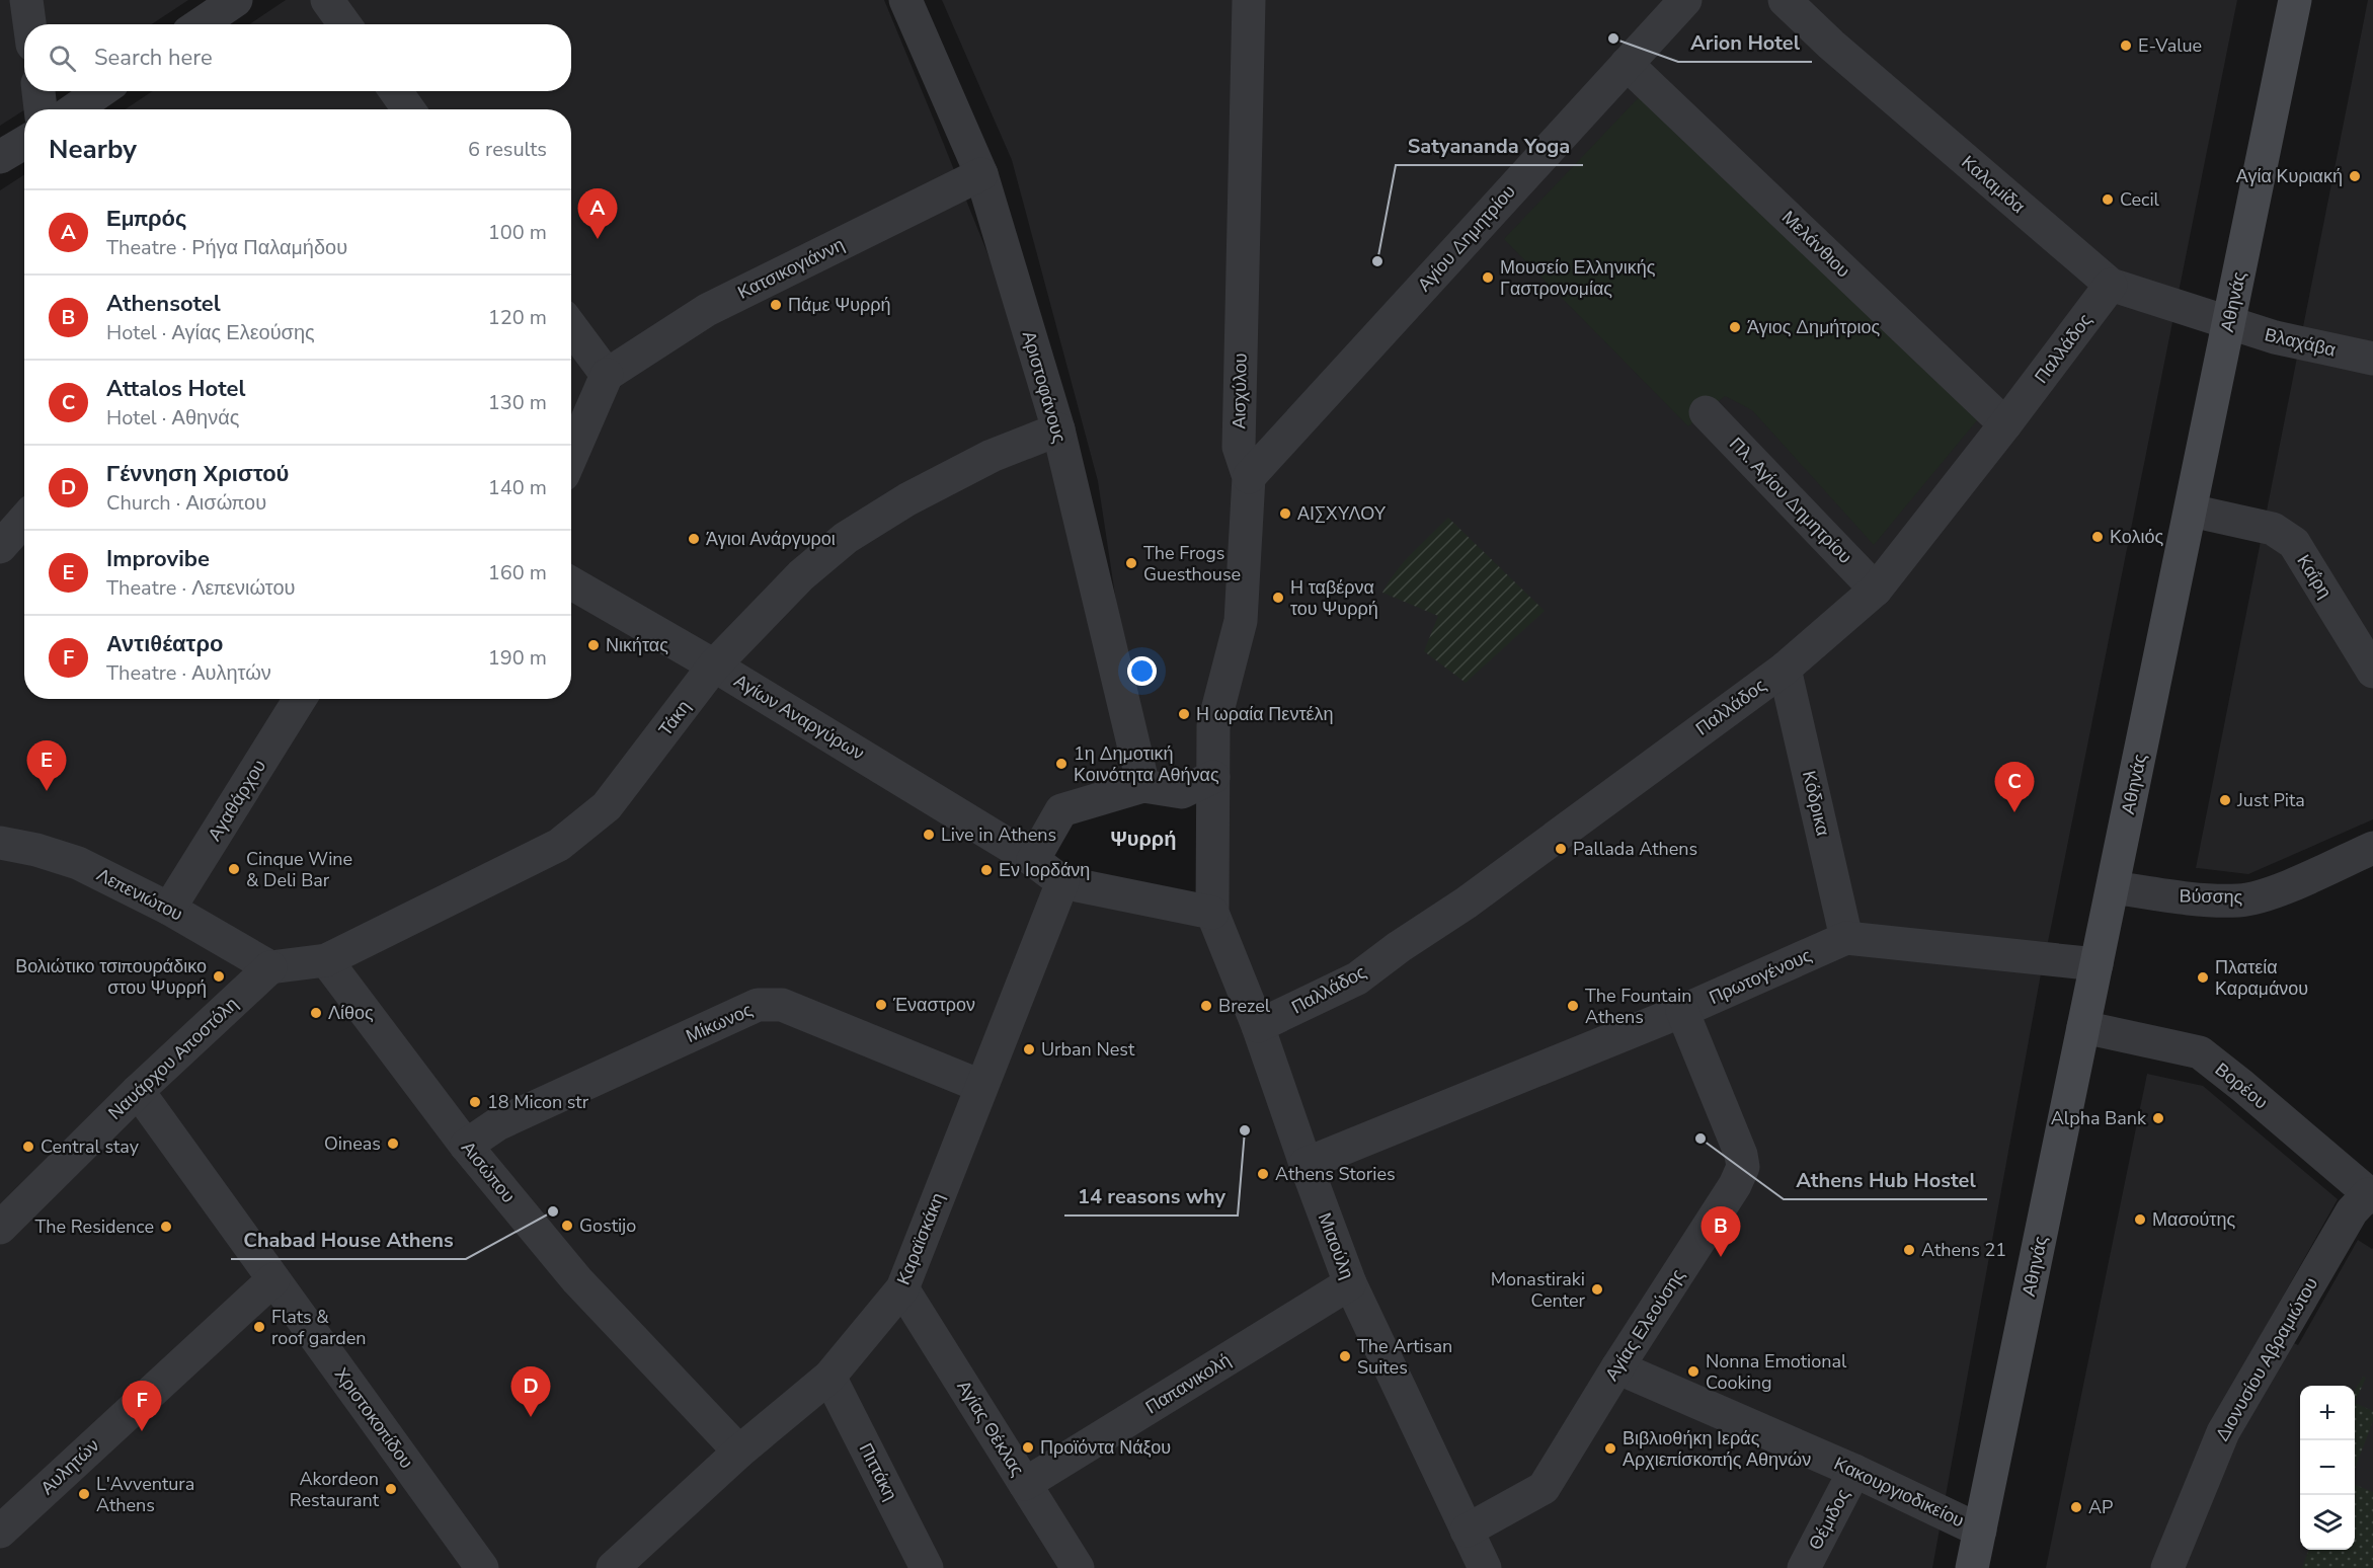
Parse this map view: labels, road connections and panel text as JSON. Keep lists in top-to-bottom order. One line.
{"streets":{"street":["Καλαμίδα","Αγίου Δημητρίου","Μελάνθιου","Κατσικογιάννη","Αθηνάς","Βλαχάβα","Παλλάδος","Αριστοφάνους","Αισχύλου","Πλ. Αγίου Δημητρίου","Καΐρη","Αγίων Αναργύρων","Τάκη","Αγαθάρχου","Κόδρικα","Λεπενιώτου","Βύσσης","Πρωτογένους","Μίκωνος","Ναυάρχου Αποστόλη","Βορέου","Αισώπου","Καραϊσκάκη","Μιαούλη","Αγίας Ελεούσης","Διονυσίου Αβραμιώτου","Παπανικολή","Χριστοκοπίδου","Αγίας Θέκλας","Αυλητών","Πιττάκη","Κακουργιοδικείου","Θέμιδος"]},"crossings":[["Καλαμίδα","Αθηνάς"],["Καλαμίδα","Βλαχάβα"],["Καλαμίδα","Παλλάδος"],["Αγίου Δημητρίου","Μελάνθιου"],["Αγίου Δημητρίου","Αισχύλου"],["Μελάνθιου","Παλλάδος"],["Κατσικογιάννη","Αριστοφάνους"],["Αθηνάς","Βλαχάβα"],["Αθηνάς","Καΐρη"],["Αθηνάς","Βύσσης"],["Αθηνάς","Πρωτογένους"],["Αθηνάς","Βορέου"],["Αθηνάς","Κακουργιοδικείου"],["Παλλάδος","Πλ. Αγίου Δημητρίου"],["Παλλάδος","Κόδρικα"],["Παλλάδος","Μιαούλη"],["Αριστοφάνους","Τάκη"],["Αισχύλου","Μιαούλη"],["Αγίων Αναργύρων","Τάκη"],["Αγίων Αναργύρων","Καραϊσκάκη"],["Τάκη","Λεπενιώτου"],["Τάκη","Ναυάρχου Αποστόλη"],["Τάκη","Αισώπου"],["Αγαθάρχου","Λεπενιώτου"],["Κόδρικα","Πρωτογένους"],["Λεπενιώτου","Ναυάρχου Αποστόλη"],["Πρωτογένους","Μιαούλη"],["Πρωτογένους","Αγίας Ελεούσης"],["Μίκωνος","Αισώπου"],["Μίκωνος","Καραϊσκάκη"],["Ναυάρχου Αποστόλη","Χριστοκοπίδου"],["Βορέου","Διονυσίου Αβραμιώτου"],["Αισώπου","Καραϊσκάκη"],["Καραϊσκάκη","Αγίας Θέκλας"],["Καραϊσκάκη","Πιττάκη"],["Μιαούλη","Αγίας Ελεούσης"],["Μιαούλη","Παπανικολή"],["Αγίας Ελεούσης","Κακουργιοδικείου"],["Παπανικολή","Αγίας Θέκλας"],["Χριστοκοπίδου","Αυλητών"],["Κακουργιοδικείου","Θέμιδος"]],"districts":["Ψυρρή"],"places":["Arion Hotel","E-Value","Αγία Κυριακή","Cecil","Satyananda Yoga","Μουσείο Ελληνικής Γαστρονομίας","Πάμε Ψυρρή","Άγιος Δημήτριος","ΑΙΣΧΥΛΟΥ","Κολιός","Άγιοι Ανάργυροι","The Frogs Guesthouse","Η ταβέρνα του Ψυρρή","Νικήτας","Η ωραία Πεντέλη","1η Δημοτική Κοινότητα Αθήνας","Just Pita","Live in Athens","Pallada Athens","Cinque Wine & Deli Bar","Εν Ιορδάνη","Βολιώτικο τσιπουράδικο στου Ψυρρή","Πλατεία Καραμάνου","Έναστρον","Brezel","The Fountain Athens","Λίθος","Urban Nest","18 Micon str","Alpha Bank","14 reasons why","Athens Hub Hostel","Oineas","Central stay","Athens Stories","Chabad House Athens","Μασούτης","Gostijo","The Residence","Athens 21","Monastiraki Center","Flats & roof garden","The Artisan Suites","Nonna Emotional Cooking","Προϊόντα Νάξου","Βιβλιοθήκη Ιεράς Αρχιεπίσκοπής Αθηνών","Akordeon Restaurant","L'Avventura Athens","AP"],"page":{"search":"Search here","heading":["Nearby","6 results"],"pins":["A","E","C","B","D","F"],"list":[{"mark":"A","name":"Εμπρός","note":"Theatre · Ρήγα Παλαμήδου","value":"100 m"},{"mark":"B","name":"Athensotel","note":"Hotel · Αγίας Ελεούσης","value":"120 m"},{"mark":"C","name":"Attalos Hotel","note":"Hotel · Αθηνάς","value":"130 m"},{"mark":"D","name":"Γέννηση Χριστού","note":"Church · Αισώπου","value":"140 m"},{"mark":"E","name":"Improvibe","note":"Theatre · Λεπενιώτου","value":"160 m"},{"mark":"F","name":"Αντιθέατρο","note":"Theatre · Αυλητών","value":"190 m"}],"map_buttons":["+","−"]}}
